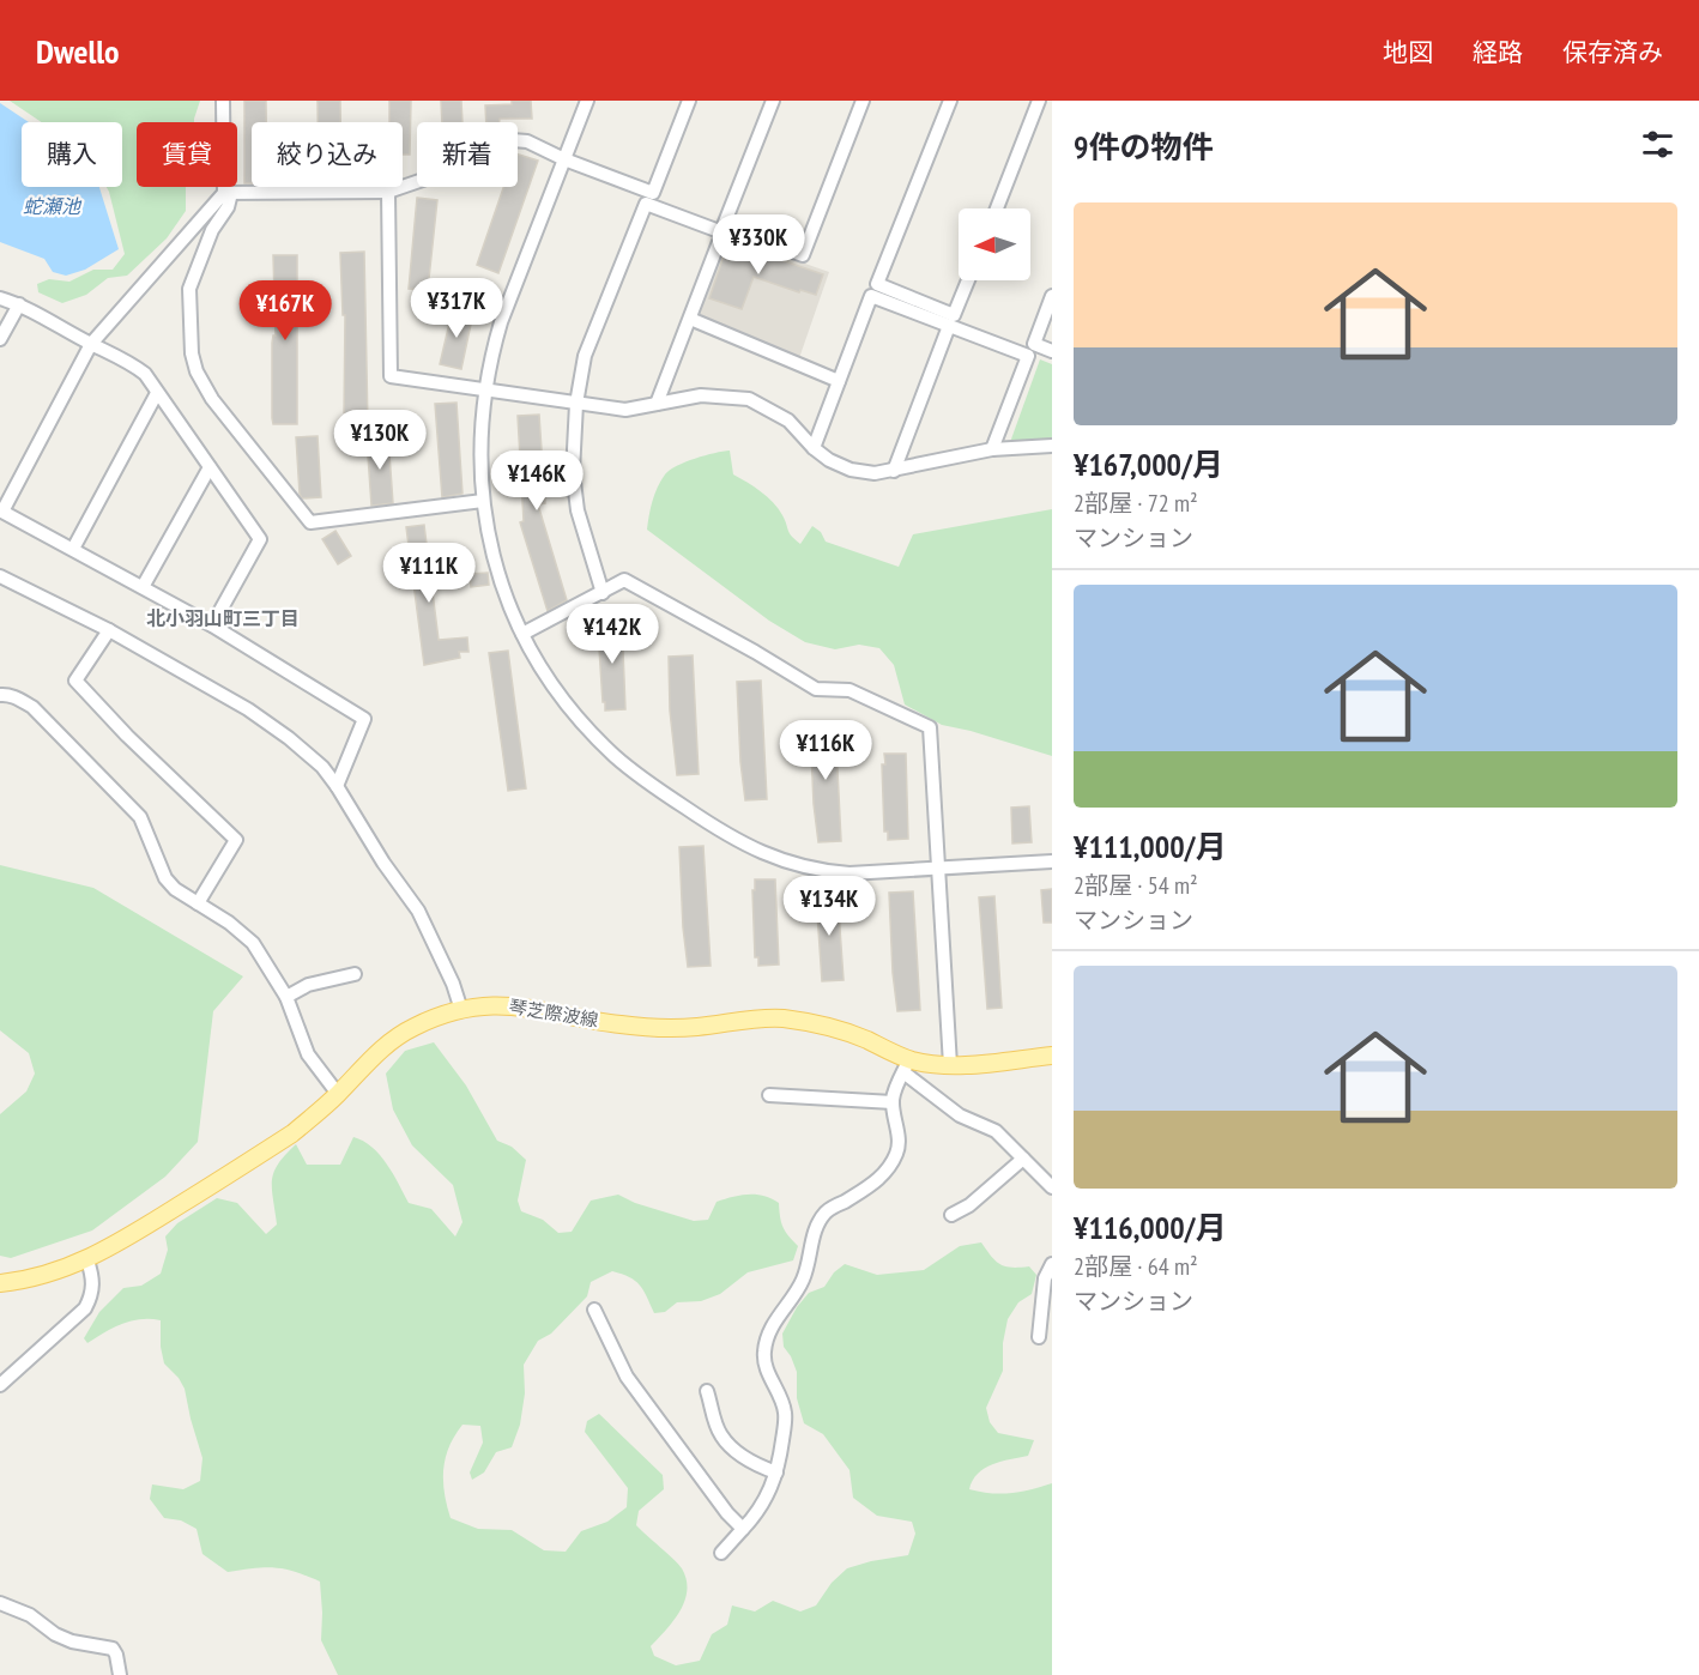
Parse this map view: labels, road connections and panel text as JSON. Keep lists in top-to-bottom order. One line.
{"streets":{"main road":["琴芝際波線"]},"districts":["北小羽山町三丁目"],"water":["蛇瀬池"],"north":"left","page":{"header":"Dwello","nav":["地図","経路","保存済み"],"heading":"9件の物件","chip":["購入","賃貸","絞り込み","新着"],"list":[{"name":"¥167,000/月","note":"2部屋 · 72 m² · マンション"},{"name":"¥111,000/月","note":"2部屋 · 54 m² · マンション"},{"name":"¥116,000/月","note":"2部屋 · 64 m² · マンション"}],"price":["¥330K","¥317K","¥167K","¥130K","¥146K","¥111K","¥142K","¥116K","¥134K"]}}
